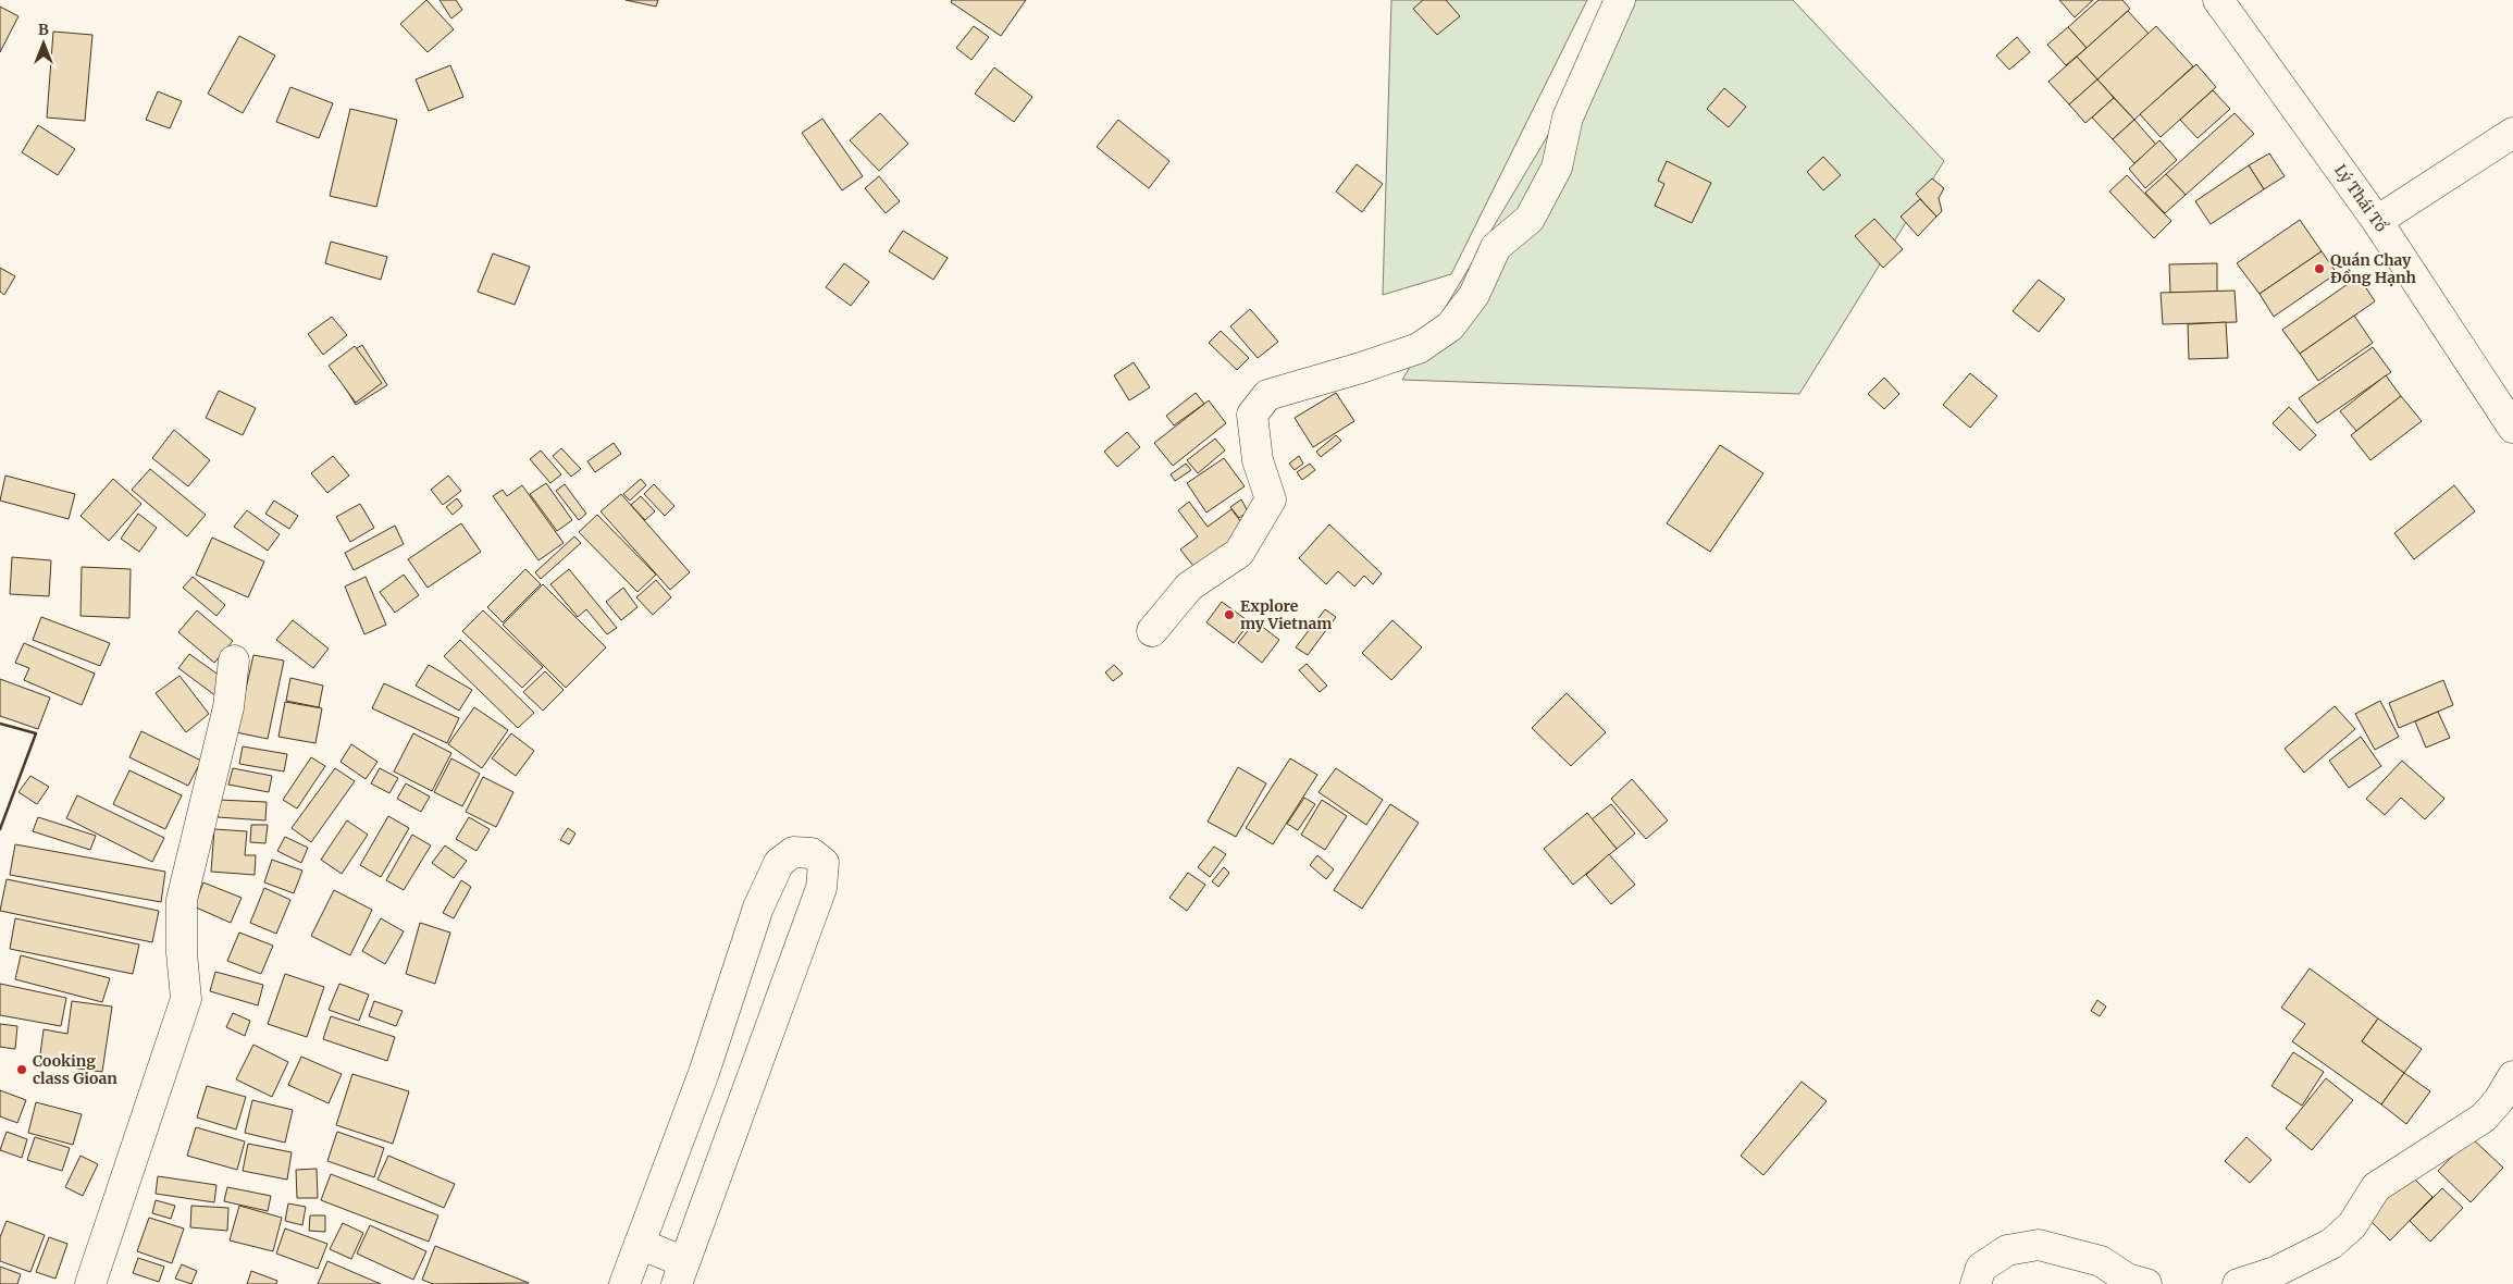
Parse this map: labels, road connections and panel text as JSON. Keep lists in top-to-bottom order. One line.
{"streets":{"street":["Lý Thái Tổ"]},"places":["Quán Chay Đồng Hạnh","Explore my Vietnam","Cooking class Gioan"],"north":"top"}
